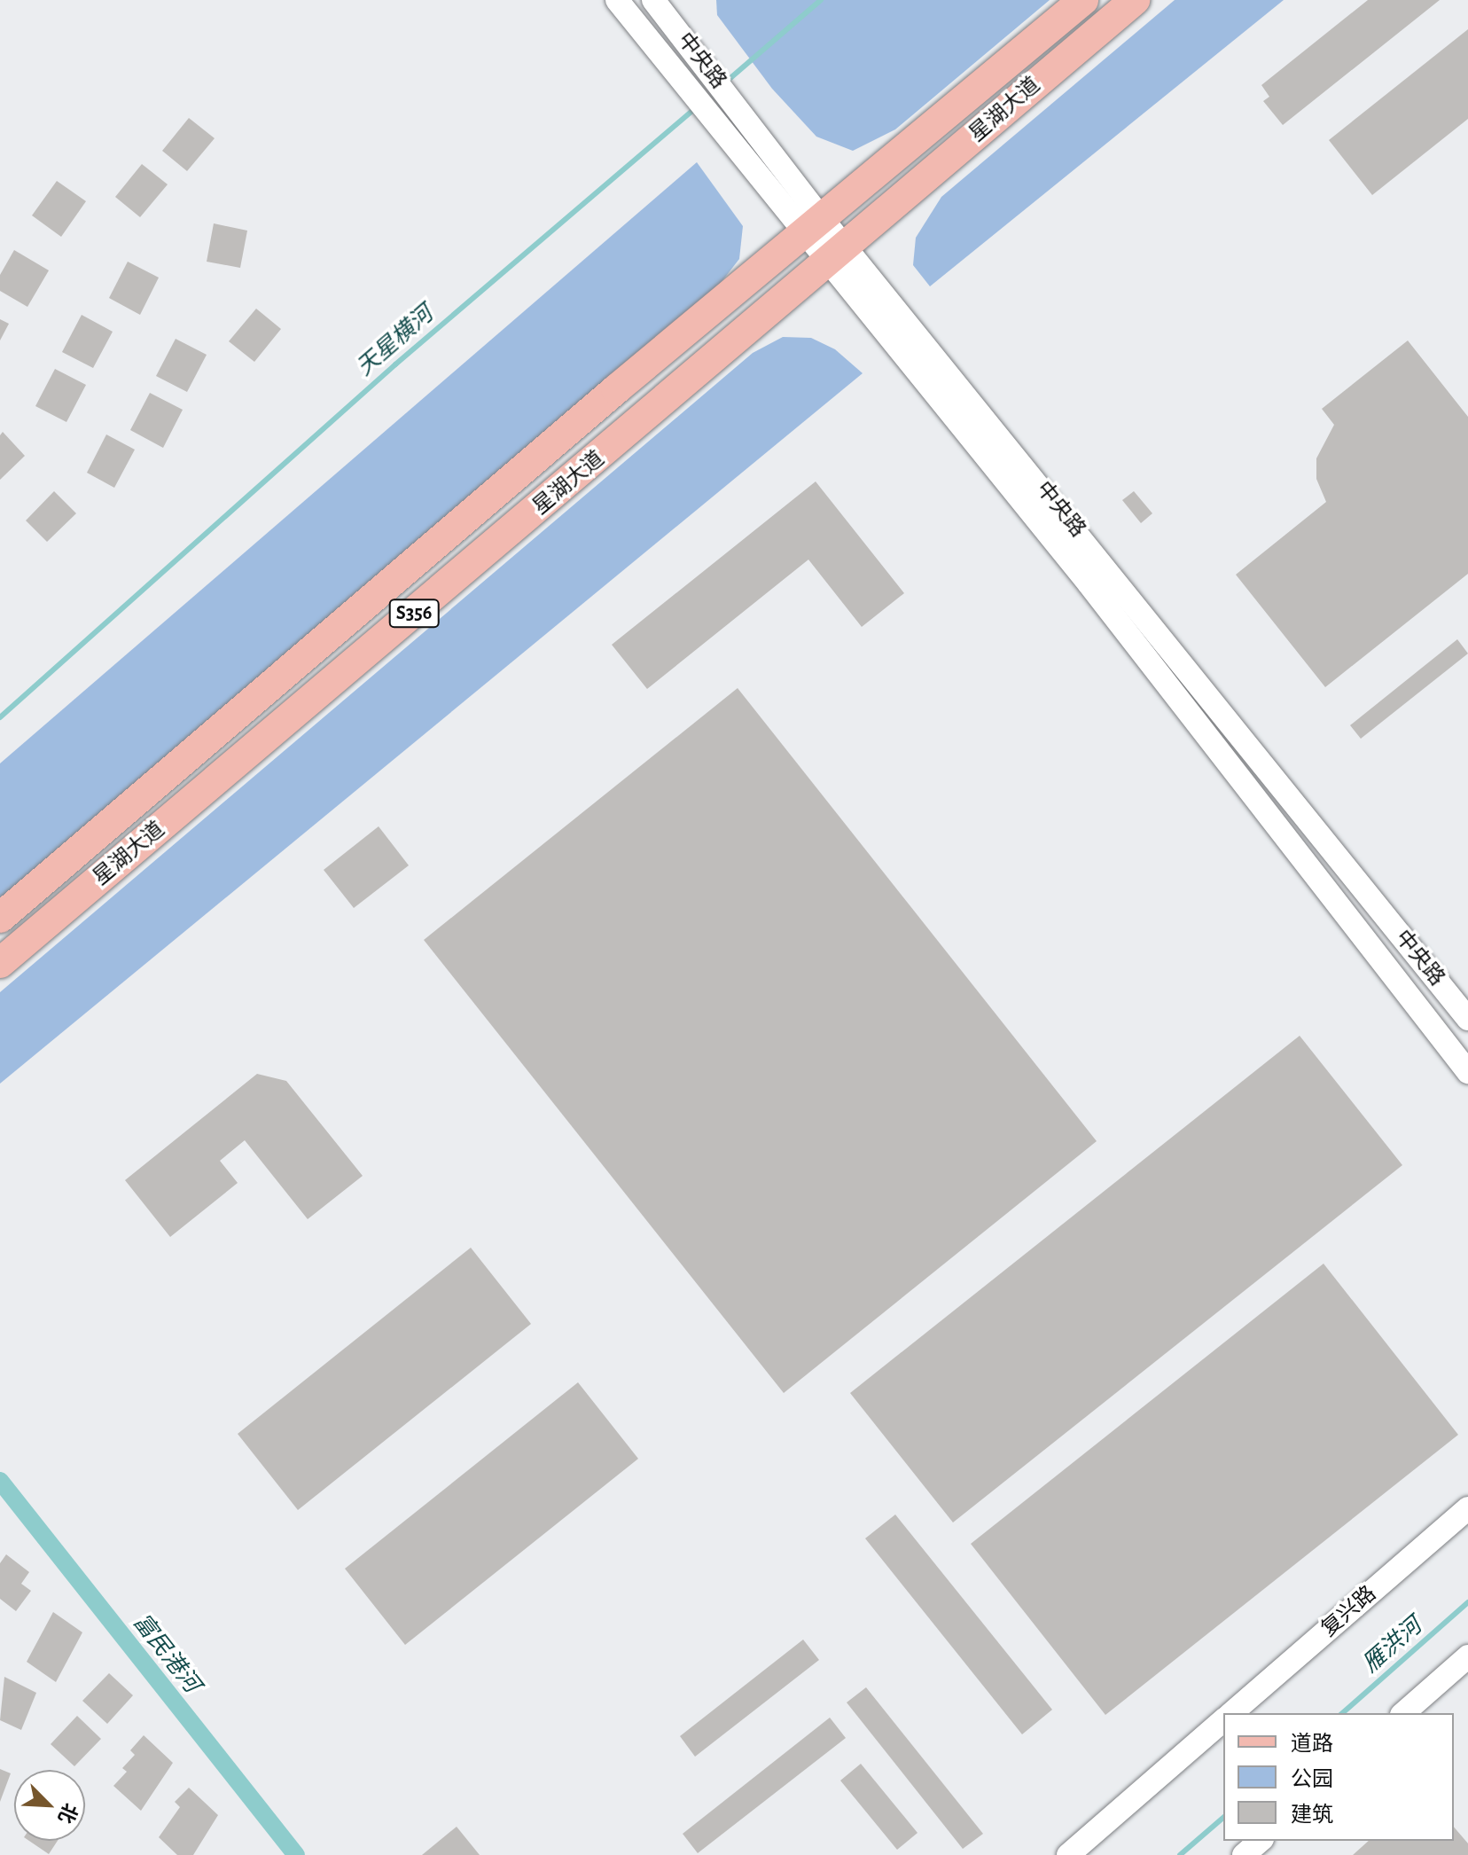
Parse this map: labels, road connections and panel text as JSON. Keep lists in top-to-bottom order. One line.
{"streets":{"main road":["星湖大道","S356"],"street":["中央路","复兴路"]},"crossings":[["中央路","星湖大道"]],"water":["天星横河","雁洪河","富民港河"],"legend":["道路","公园","建筑"],"north":"bottom right"}
